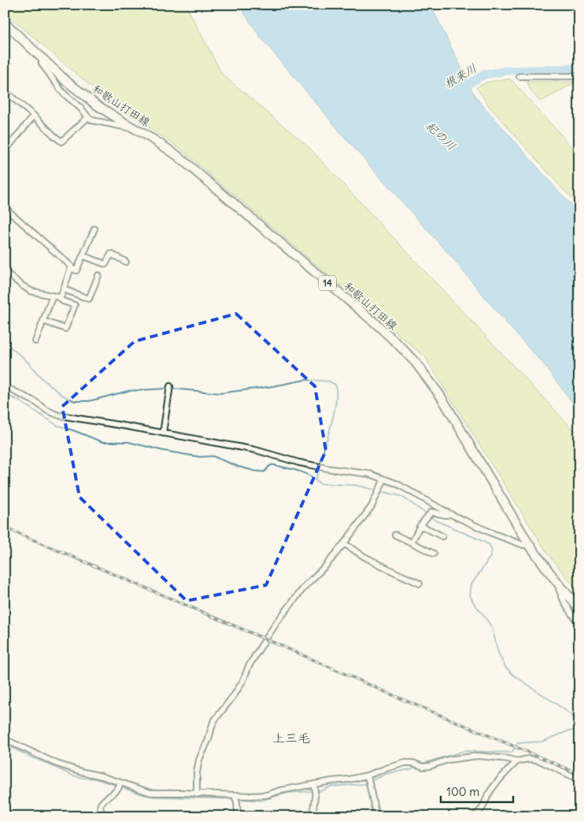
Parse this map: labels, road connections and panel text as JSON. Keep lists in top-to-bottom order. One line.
{"streets":{"main road":["和歌山打田線","14"]},"districts":["上三毛"],"water":["根来川","紀の川"],"scale_bar":"100 m"}
